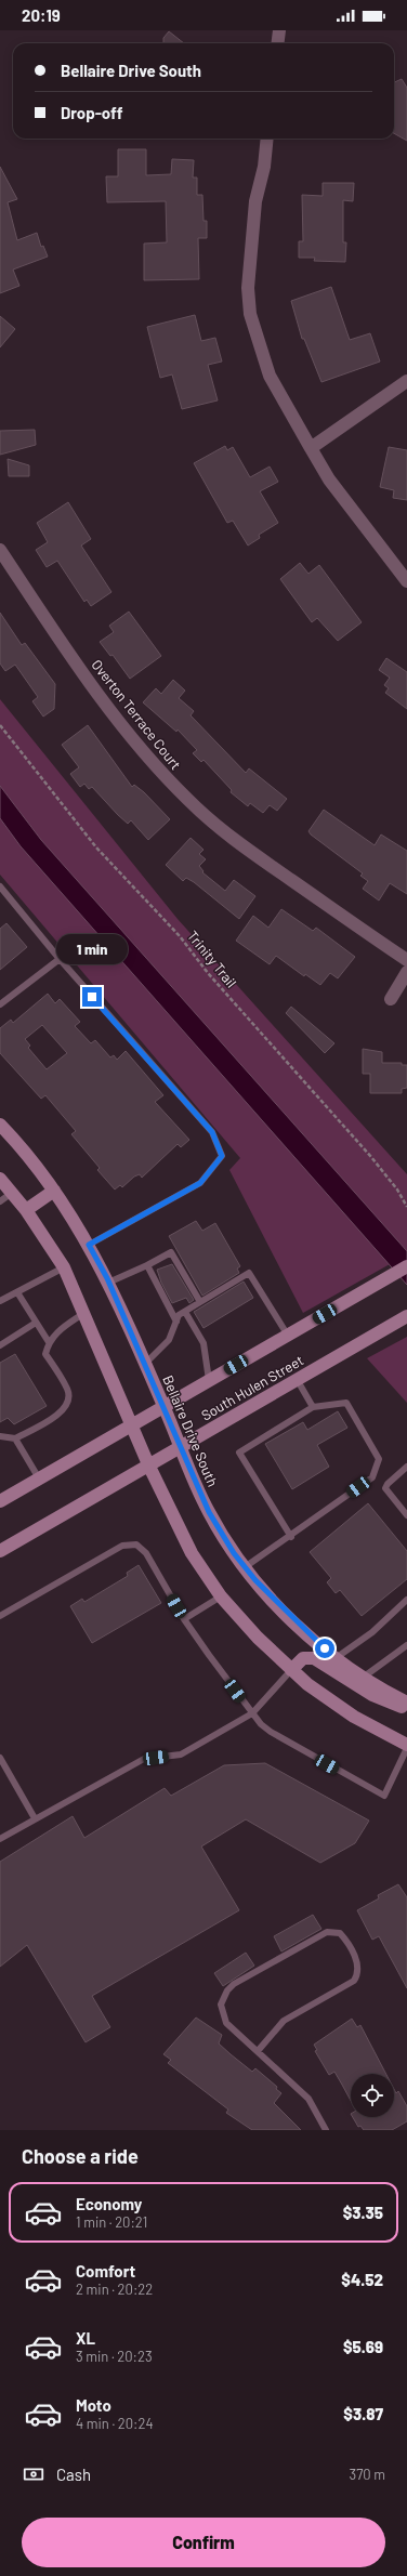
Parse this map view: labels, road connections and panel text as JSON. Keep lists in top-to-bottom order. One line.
{"streets":{"main road":["South Hulen Street","Bellaire Drive South"],"street":["Overton Terrace Court"],"path":["Trinity Trail"]},"crossings":[["South Hulen Street","Bellaire Drive South"]],"page":{"status":"20:19","banner":["Bellaire Drive South","Drop-off"],"bubble":"1 min","heading":"Choose a ride","list":[{"name":"Economy","note":"1 min · 20:21","value":"$3.35"},{"name":"Comfort","note":"2 min · 20:22","value":"$4.52"},{"name":"XL","note":"3 min · 20:23","value":"$5.69"},{"name":"Moto","note":"4 min · 20:24","value":"$3.87"}],"pay":["Cash","370 m"],"buttons":"Confirm"}}
